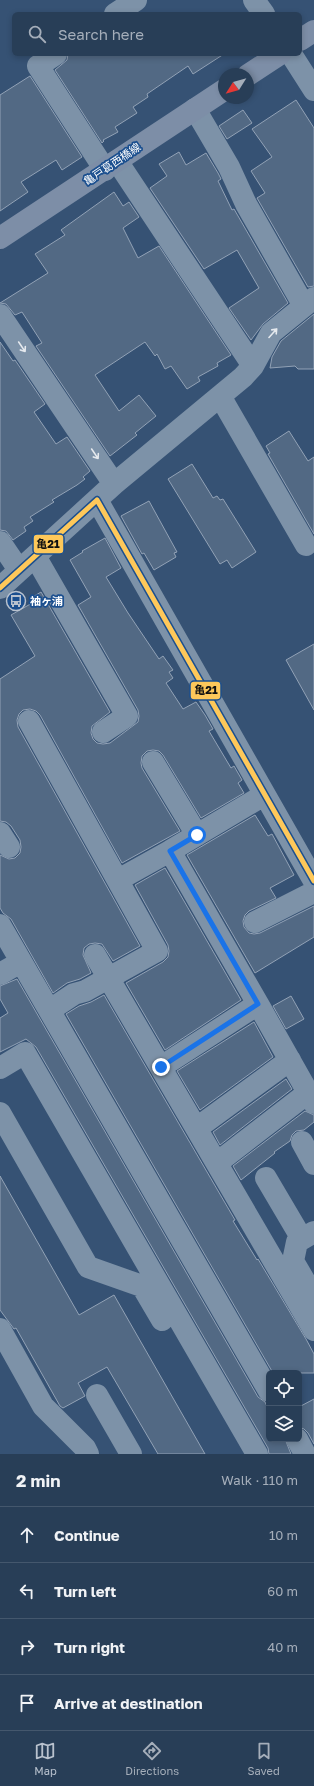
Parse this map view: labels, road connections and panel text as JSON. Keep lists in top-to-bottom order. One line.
{"streets":{"main road":["亀戸葛西橋線"]},"places":{"bus stop":["袖ヶ浦"]},"lines":["transit line 亀21"],"north":"bottom left","page":{"search":"Search here","heading":["2 min","Walk · 110 m"],"list":[["Continue","10 m"],["Turn left","60 m"],["Turn right","40 m"],"Arrive at destination"],"nav":["Map","Directions","Saved"]}}
